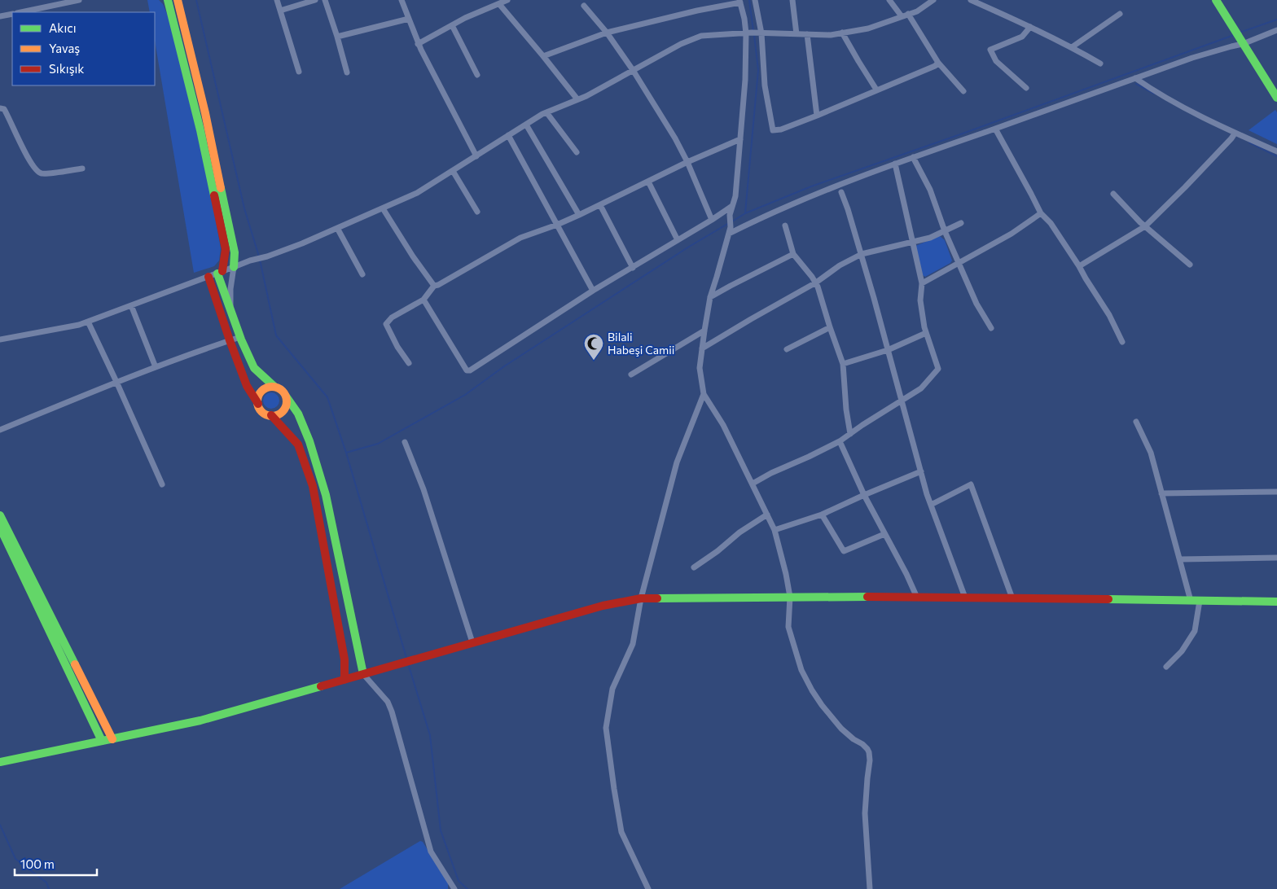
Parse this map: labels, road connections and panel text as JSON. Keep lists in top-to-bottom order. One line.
{"places":{"mosque":["Bilali Habeşi Camii"]},"legend":["Akıcı","Yavaş","Sıkışık"],"scale_bar":"100 m"}
